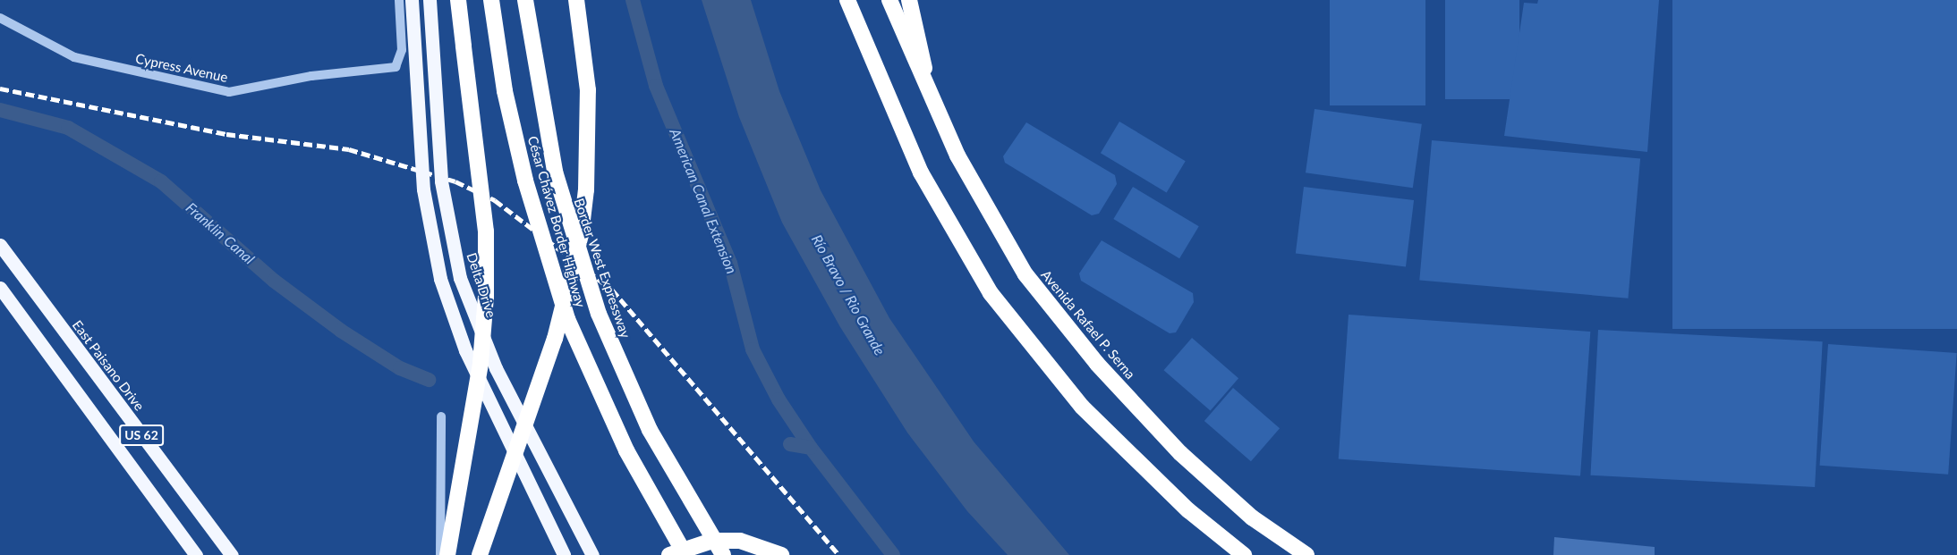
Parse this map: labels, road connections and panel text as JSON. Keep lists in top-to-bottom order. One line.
{"streets":{"highway":["César Chávez Border Highway","Border West Expressway","Avenida Rafael P. Serna"],"main road":["Delta Drive","East Paisano Drive","US 62"],"street":["Cypress Avenue"]},"water":["American Canal Extension","Franklin Canal","Río Bravo / Rio Grande"]}
